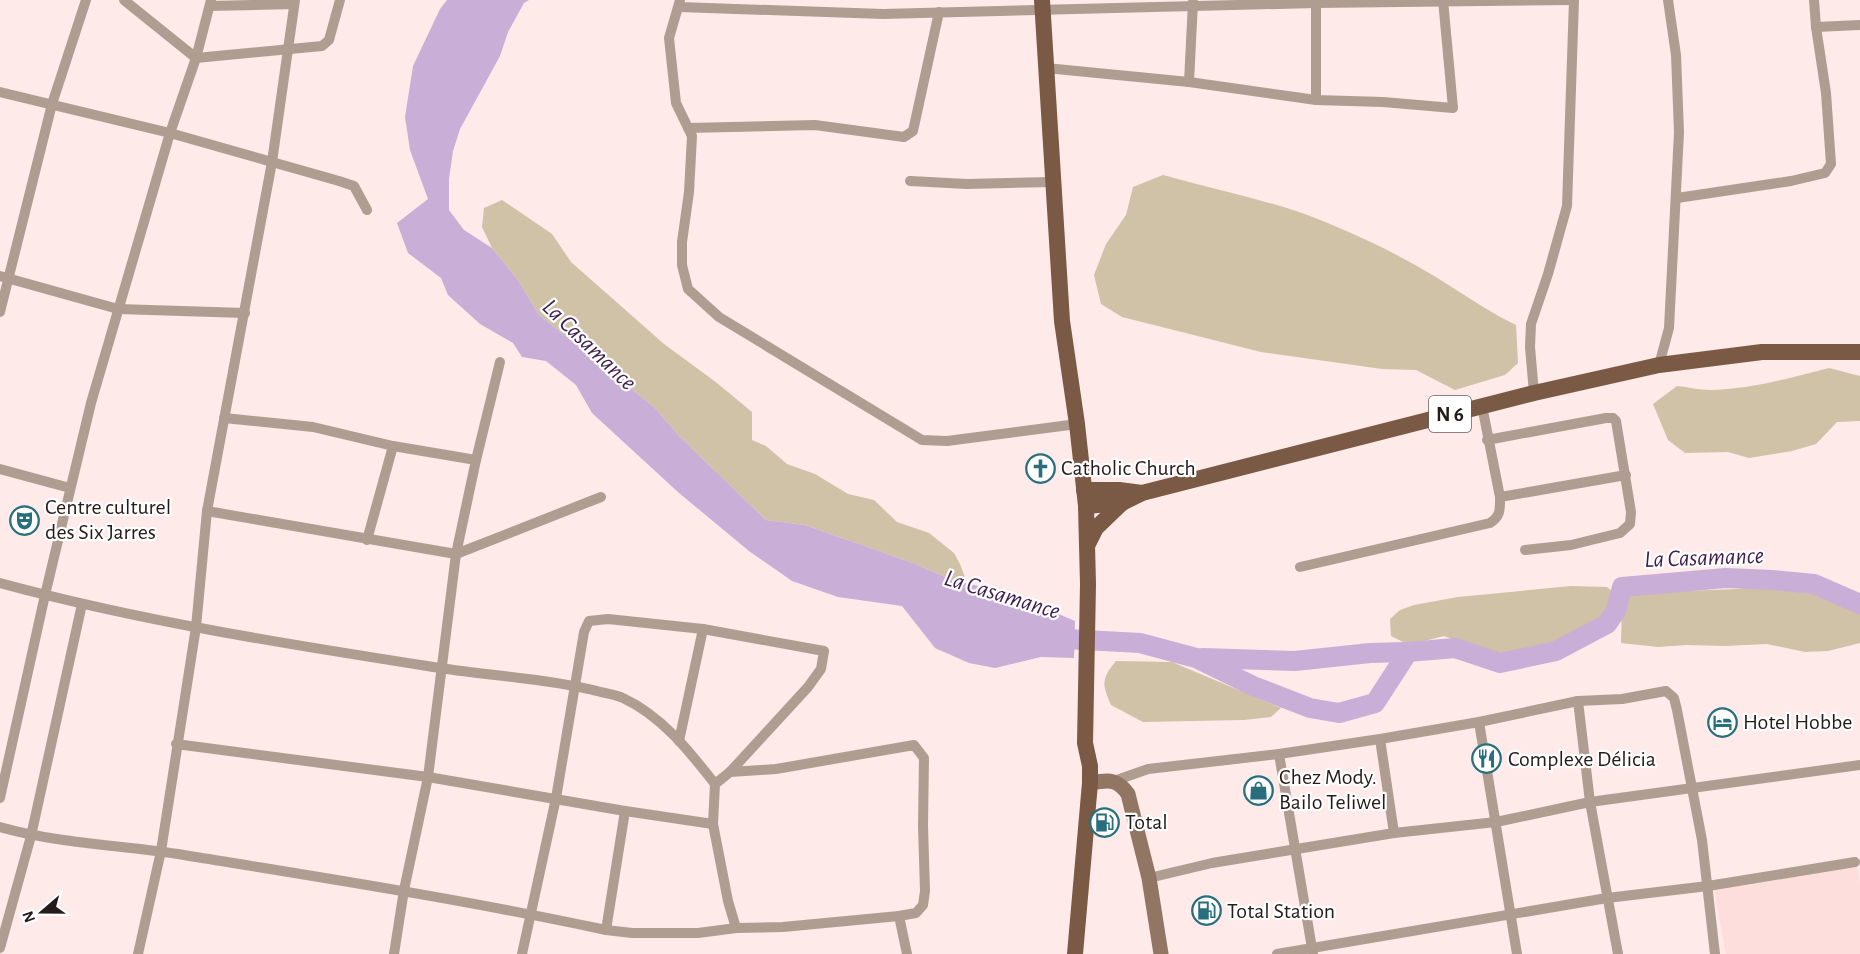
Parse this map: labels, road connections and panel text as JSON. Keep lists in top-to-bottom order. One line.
{"streets":{"main road":["N 6"]},"water":["La Casamance"],"places":{"church":["Catholic Church"],"theatre":["Centre culturel des Six Jarres"],"hotel":["Hotel Hobbe"],"restaurant":["Complexe Délicia"],"shop":["Chez Mody. Bailo Teliwel"],"fuel station":["Total","Total Station"]},"north":"left"}
